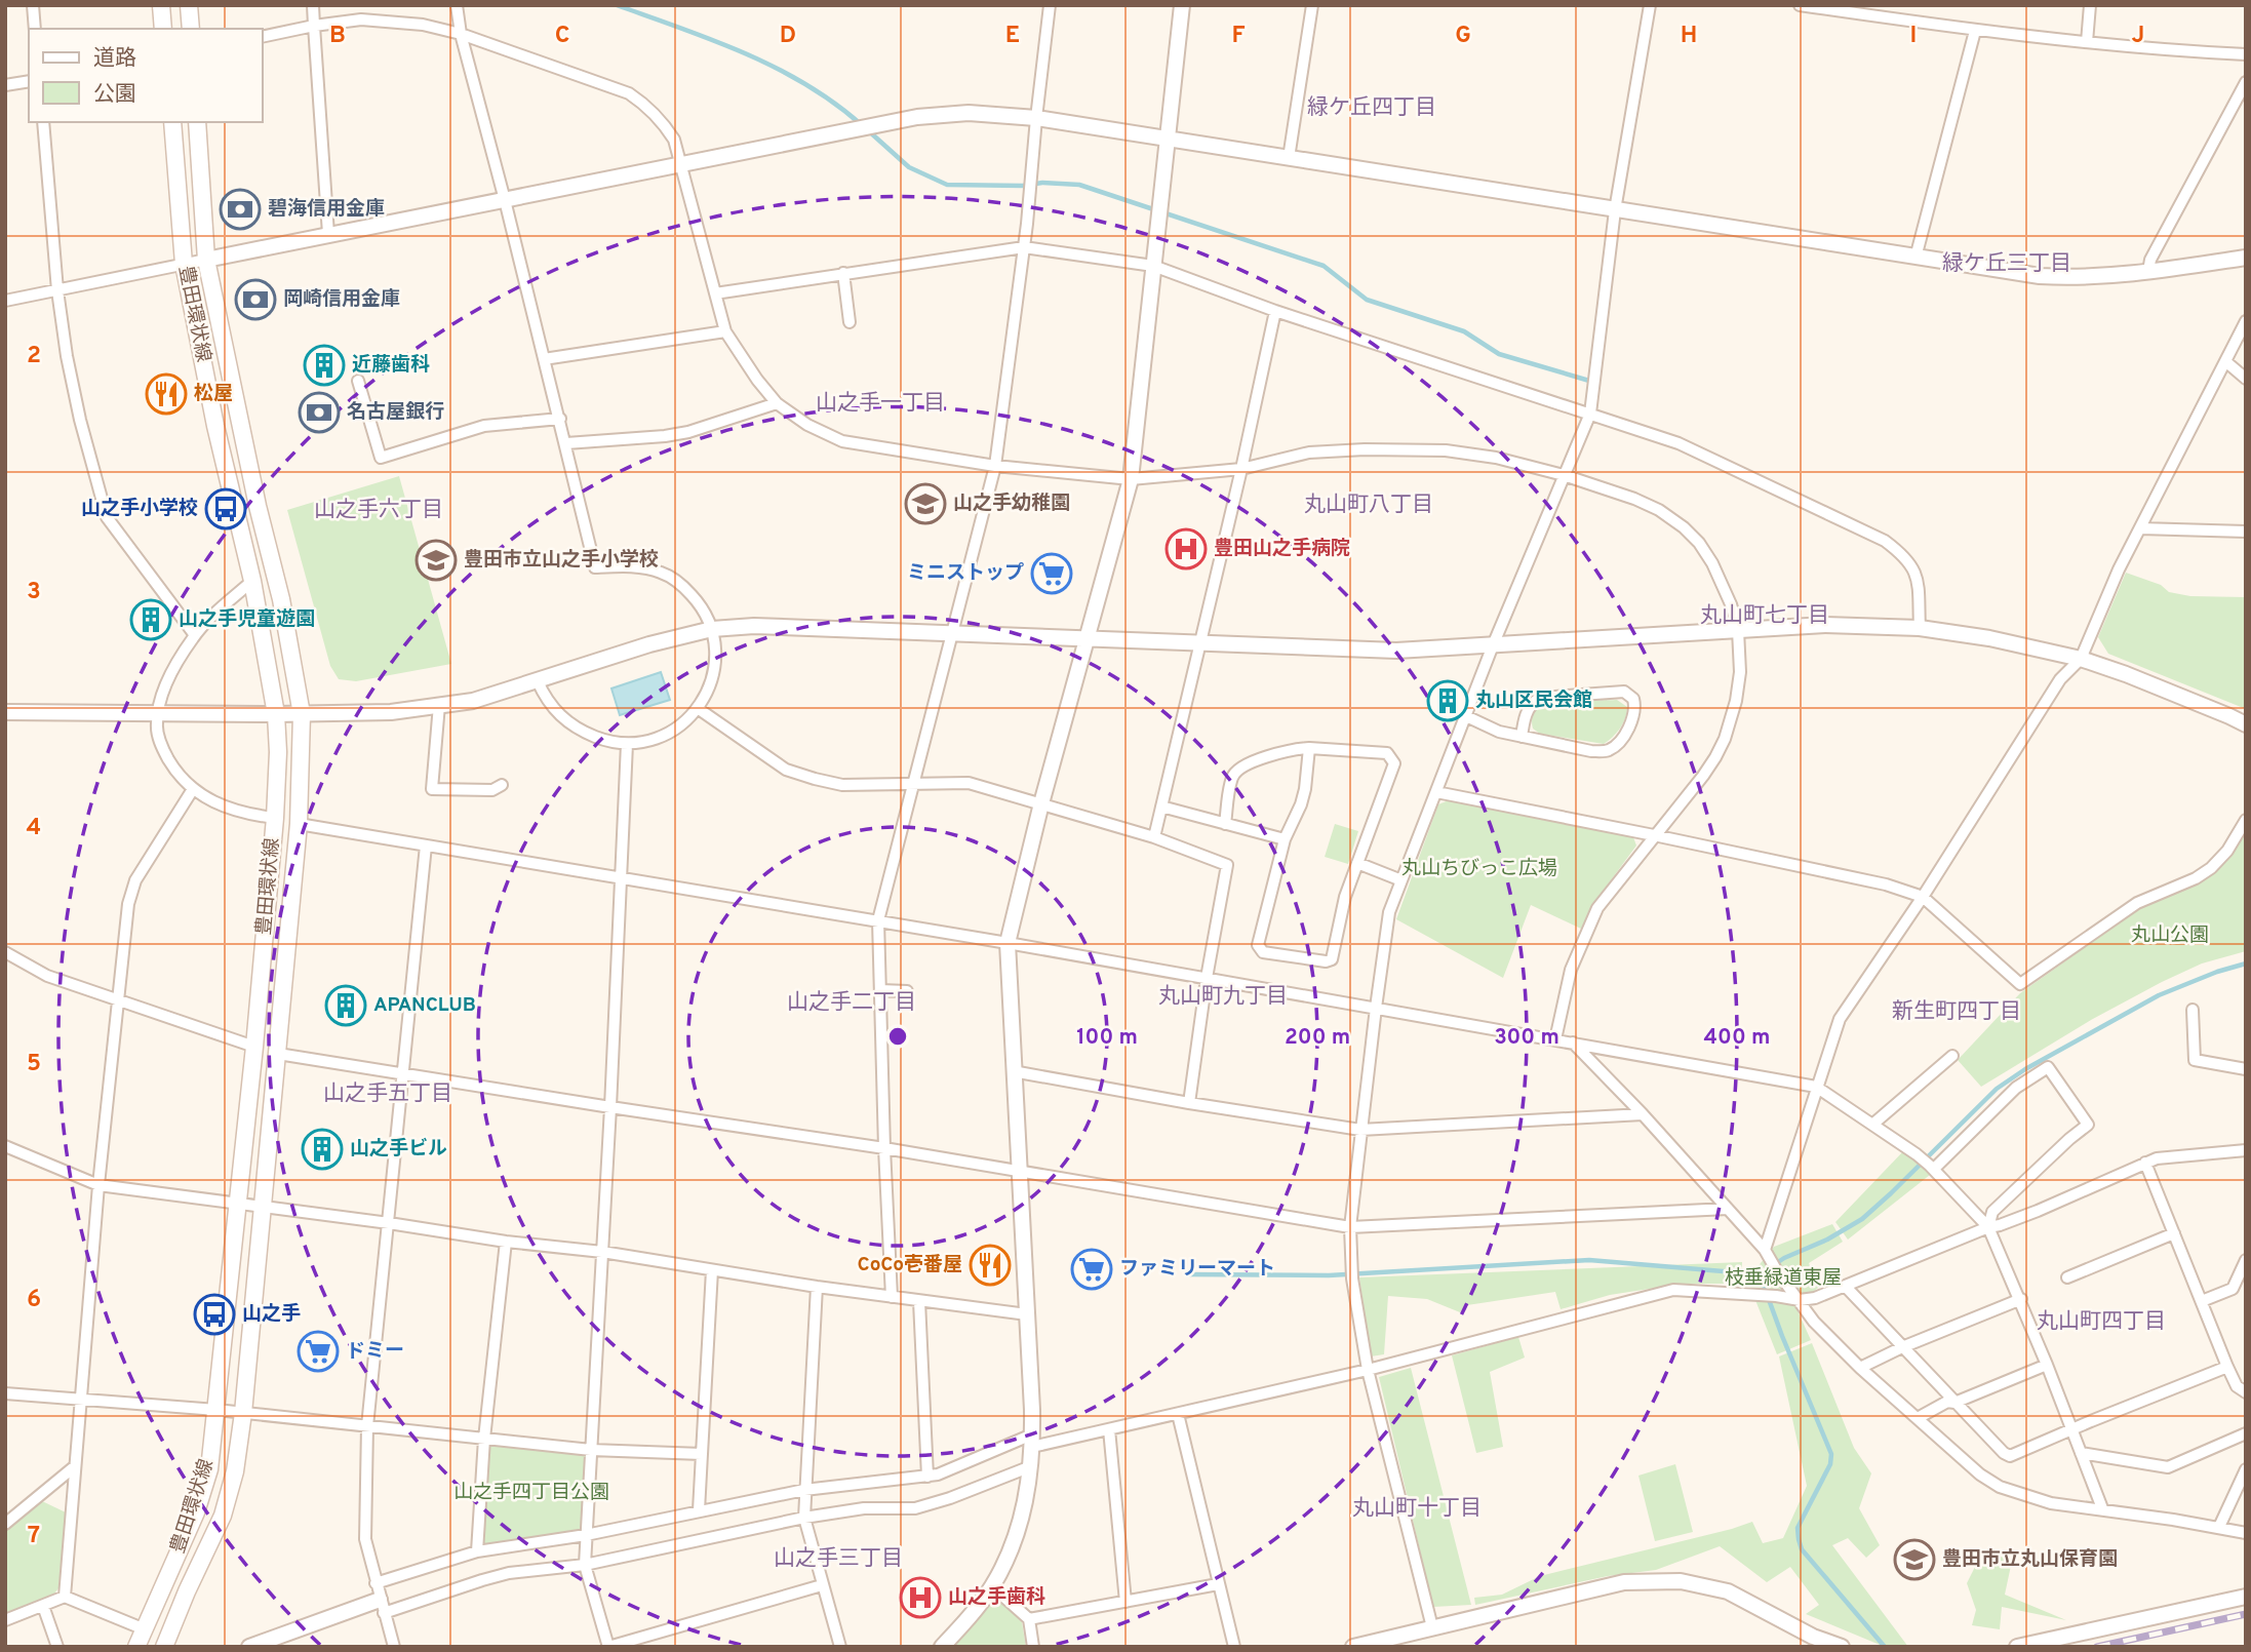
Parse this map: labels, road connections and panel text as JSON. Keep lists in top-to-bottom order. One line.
{"streets":{"main road":["豊田環状線"]},"districts":["緑ケ丘四丁目","緑ケ丘三丁目","山之手一丁目","丸山町八丁目","山之手六丁目","丸山町七丁目","丸山町九丁目","山之手二丁目","新生町四丁目","山之手五丁目","丸山町四丁目","丸山町十丁目","山之手三丁目"],"parks":["丸山ちびっこ広場","丸山公園","枝垂緑道東屋","山之手四丁目公園"],"places":{"bank":["碧海信用金庫","岡崎信用金庫","名古屋銀行"],"building":["近藤歯科","山之手児童遊園","丸山区民会館","APANCLUB","山之手ビル"],"restaurant":["松屋","CoCo壱番屋"],"school or university":["山之手幼稚園","豊田市立山之手小学校","豊田市立丸山保育園"],"bus stop":["山之手小学校","山之手"],"hospital":["豊田山之手病院","山之手歯科"],"supermarket":["ミニストップ","ファミリーマート","ドミー"]},"legend":["道路","公園"],"grid":{"columns":["B","C","D","E","F","G","H","I","J"],"rows":["2","3","4","5","6","7"]},"rings":["100 m","200 m","300 m","400 m"]}
